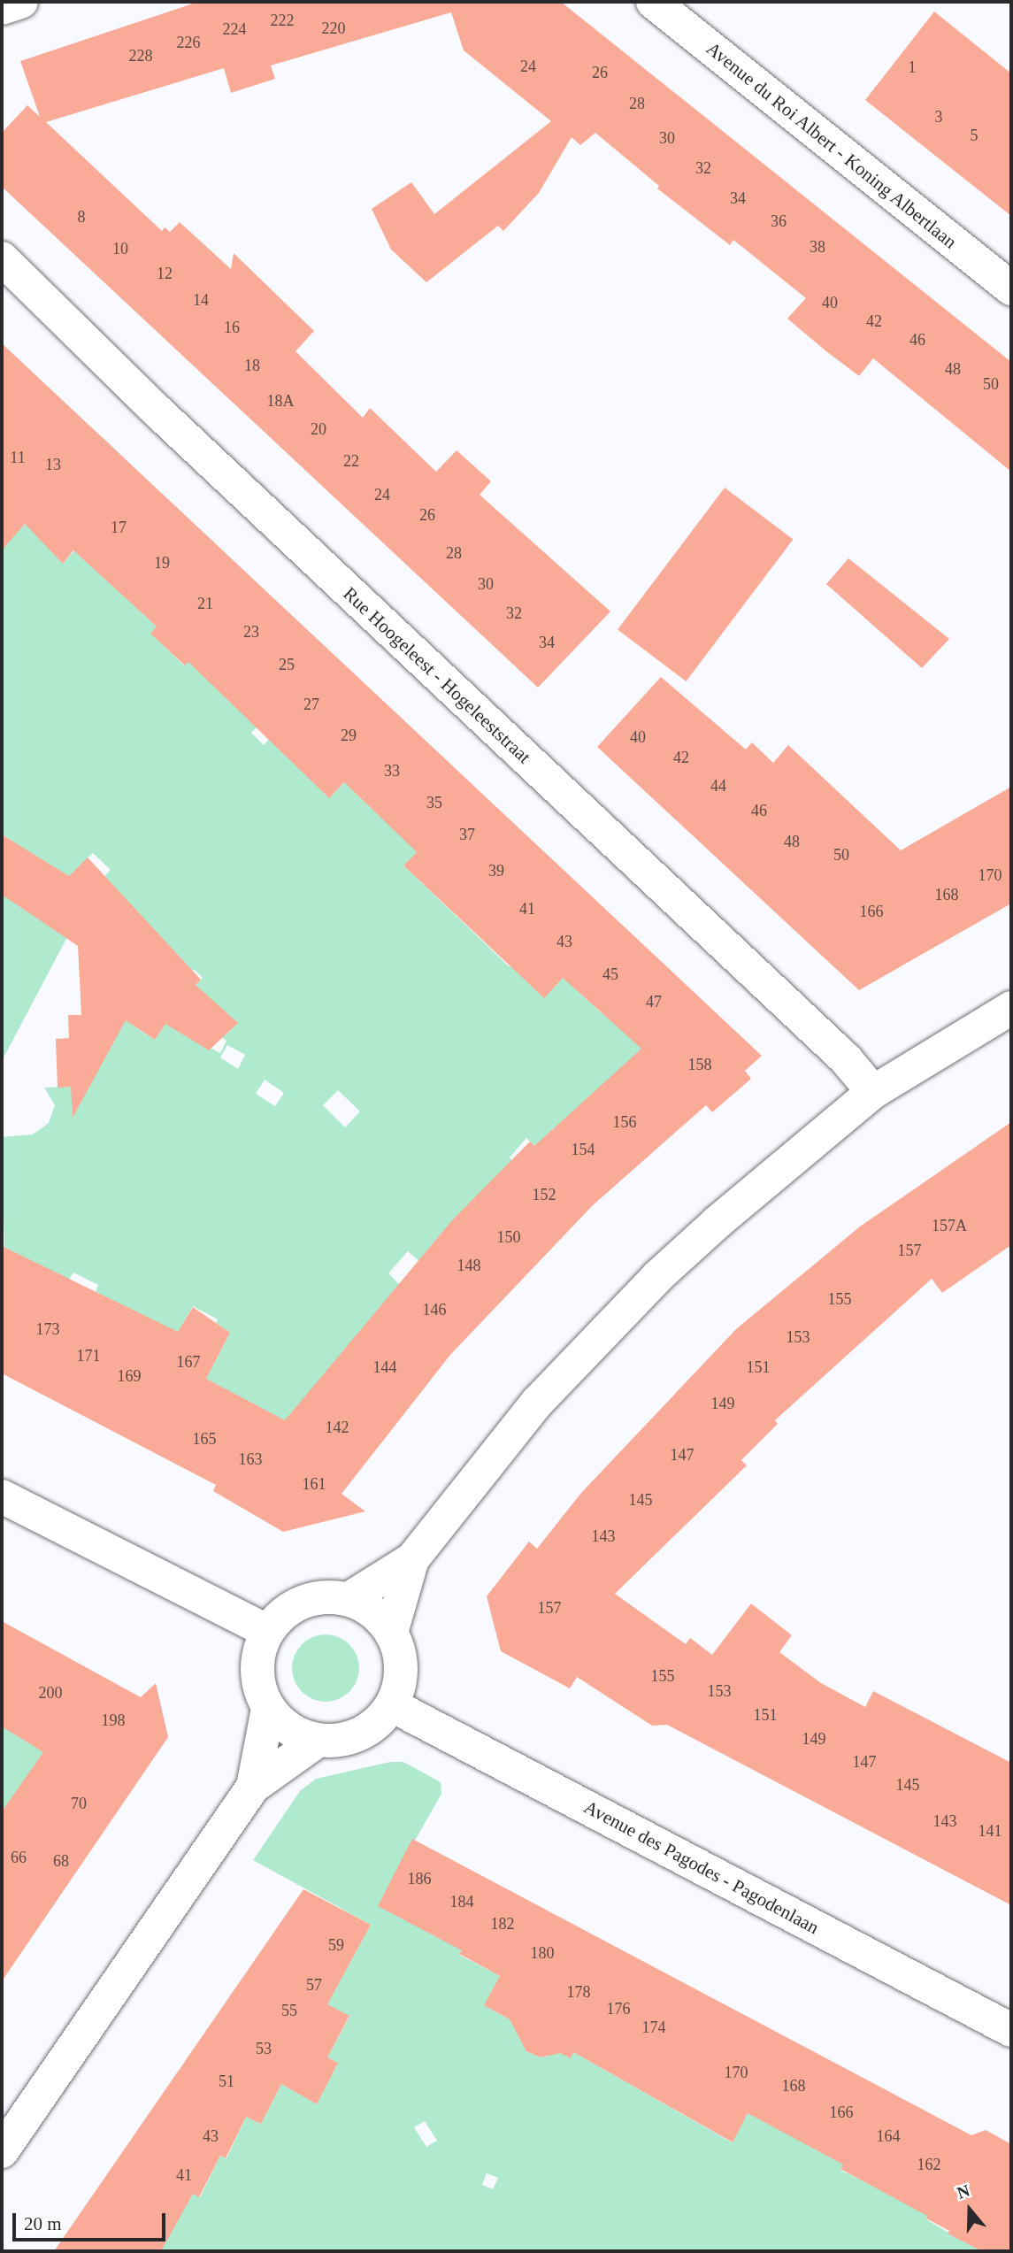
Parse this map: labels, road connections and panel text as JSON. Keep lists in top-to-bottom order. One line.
{"streets":{"street":["Avenue du Roi Albert - Koning Albertlaan","Rue Hoogeleest - Hogeleeststraat","Avenue des Pagodes - Pagodenlaan"]},"house_numbers":["222","220","224","226","228","24","1","26","28","3","5","30","32","34","8","36","38","10","12","14","40","42","16","46","18","48","50","18A","20","11","22","13","24","26","17","28","19","30","21","32","23","34","25","27","29","40","42","33","44","35","46","37","48","50","39","170","168","41","166","43","45","47","158","156","154","152","157A","150","157","148","155","146","173","153","171","167","144","151","169","149","142","165","147","163","161","145","143","157","155","153","200","151","198","149","147","145","70","143","141","66","68","186","184","182","59","180","57","178","176","55","174","53","170","51","168","166","43","164","162","41"],"scale_bar":"20 m","north":"top"}
